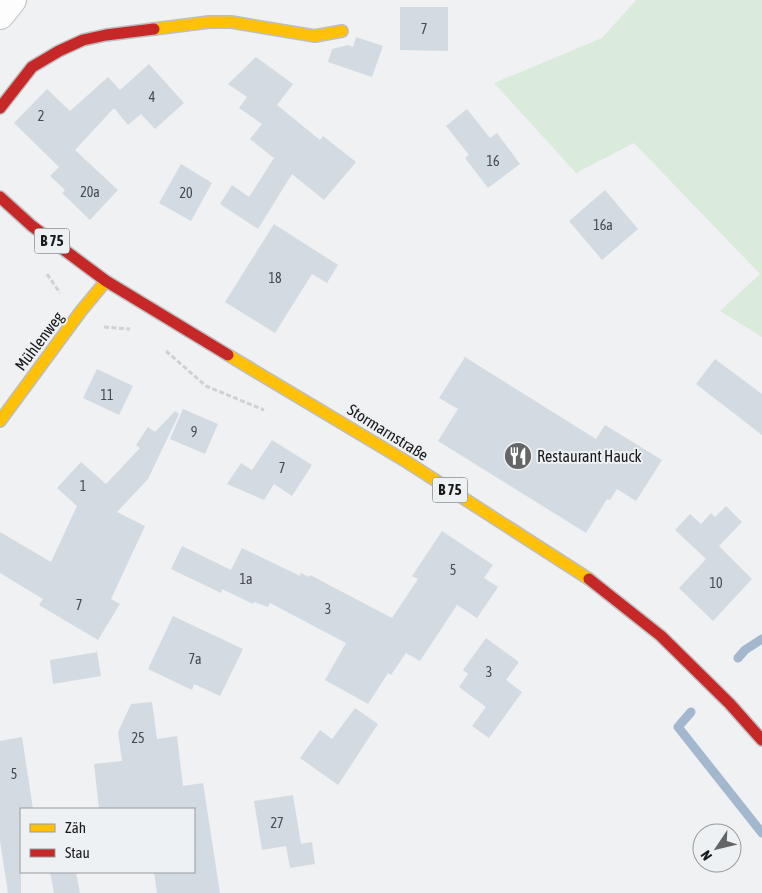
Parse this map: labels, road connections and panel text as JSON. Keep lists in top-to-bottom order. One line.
{"streets":{"main road":["B 75","Mühlenweg","Stormarnstraße"]},"crossings":[["Mühlenweg","Stormarnstraße"]],"places":{"restaurant":["Restaurant Hauck"]},"house_numbers":["7","4","2","16","20a","20","16a","18","11","9","7","1","5","1a","10","7","3","7a","3","25","5","27"],"legend":["Zäh","Stau"],"north":"bottom left"}
